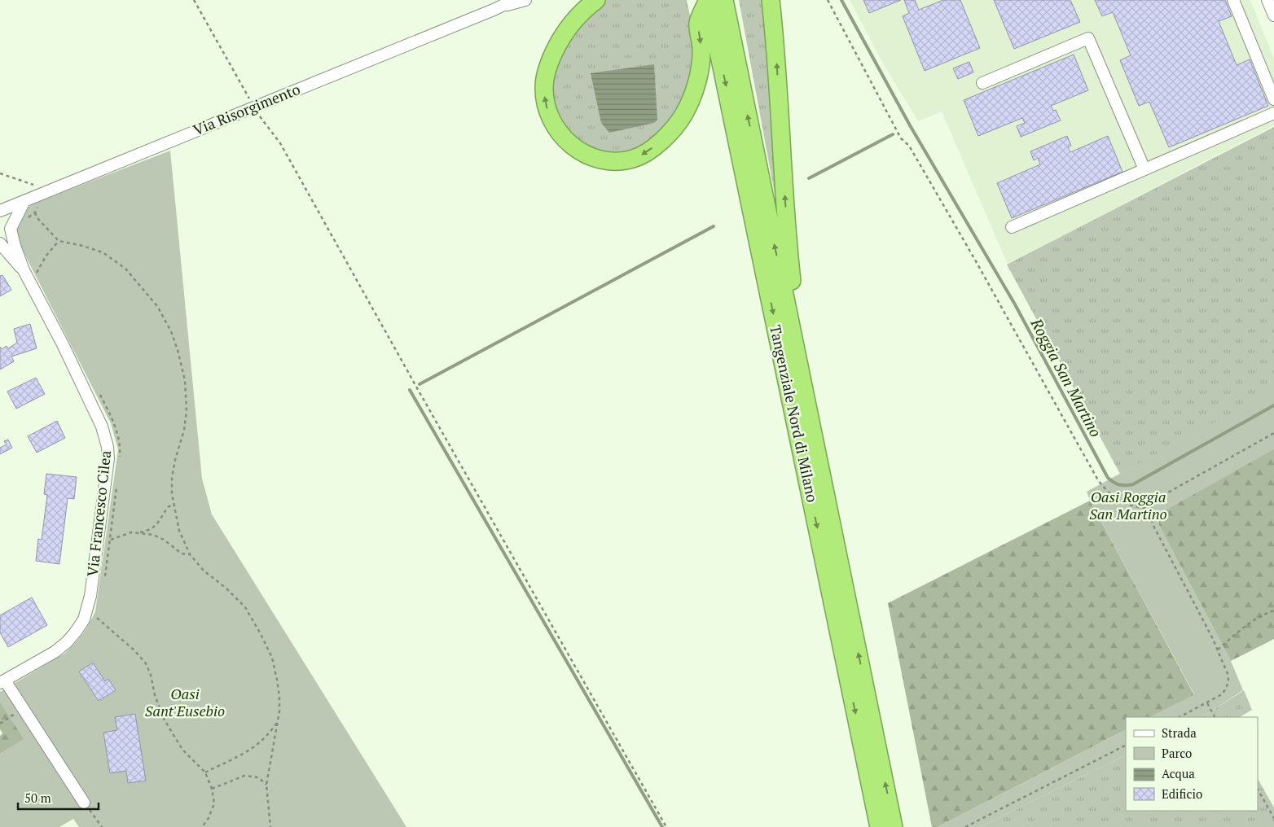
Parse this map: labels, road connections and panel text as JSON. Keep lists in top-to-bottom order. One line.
{"streets":{"highway":["Tangenziale Nord di Milano"],"street":["Via Risorgimento","Via Francesco Cilea"]},"water":["Roggia San Martino"],"parks":["Oasi Roggia San Martino","Oasi Sant'Eusebio"],"legend":["Strada","Parco","Acqua","Edificio"],"scale_bar":"50 m"}
